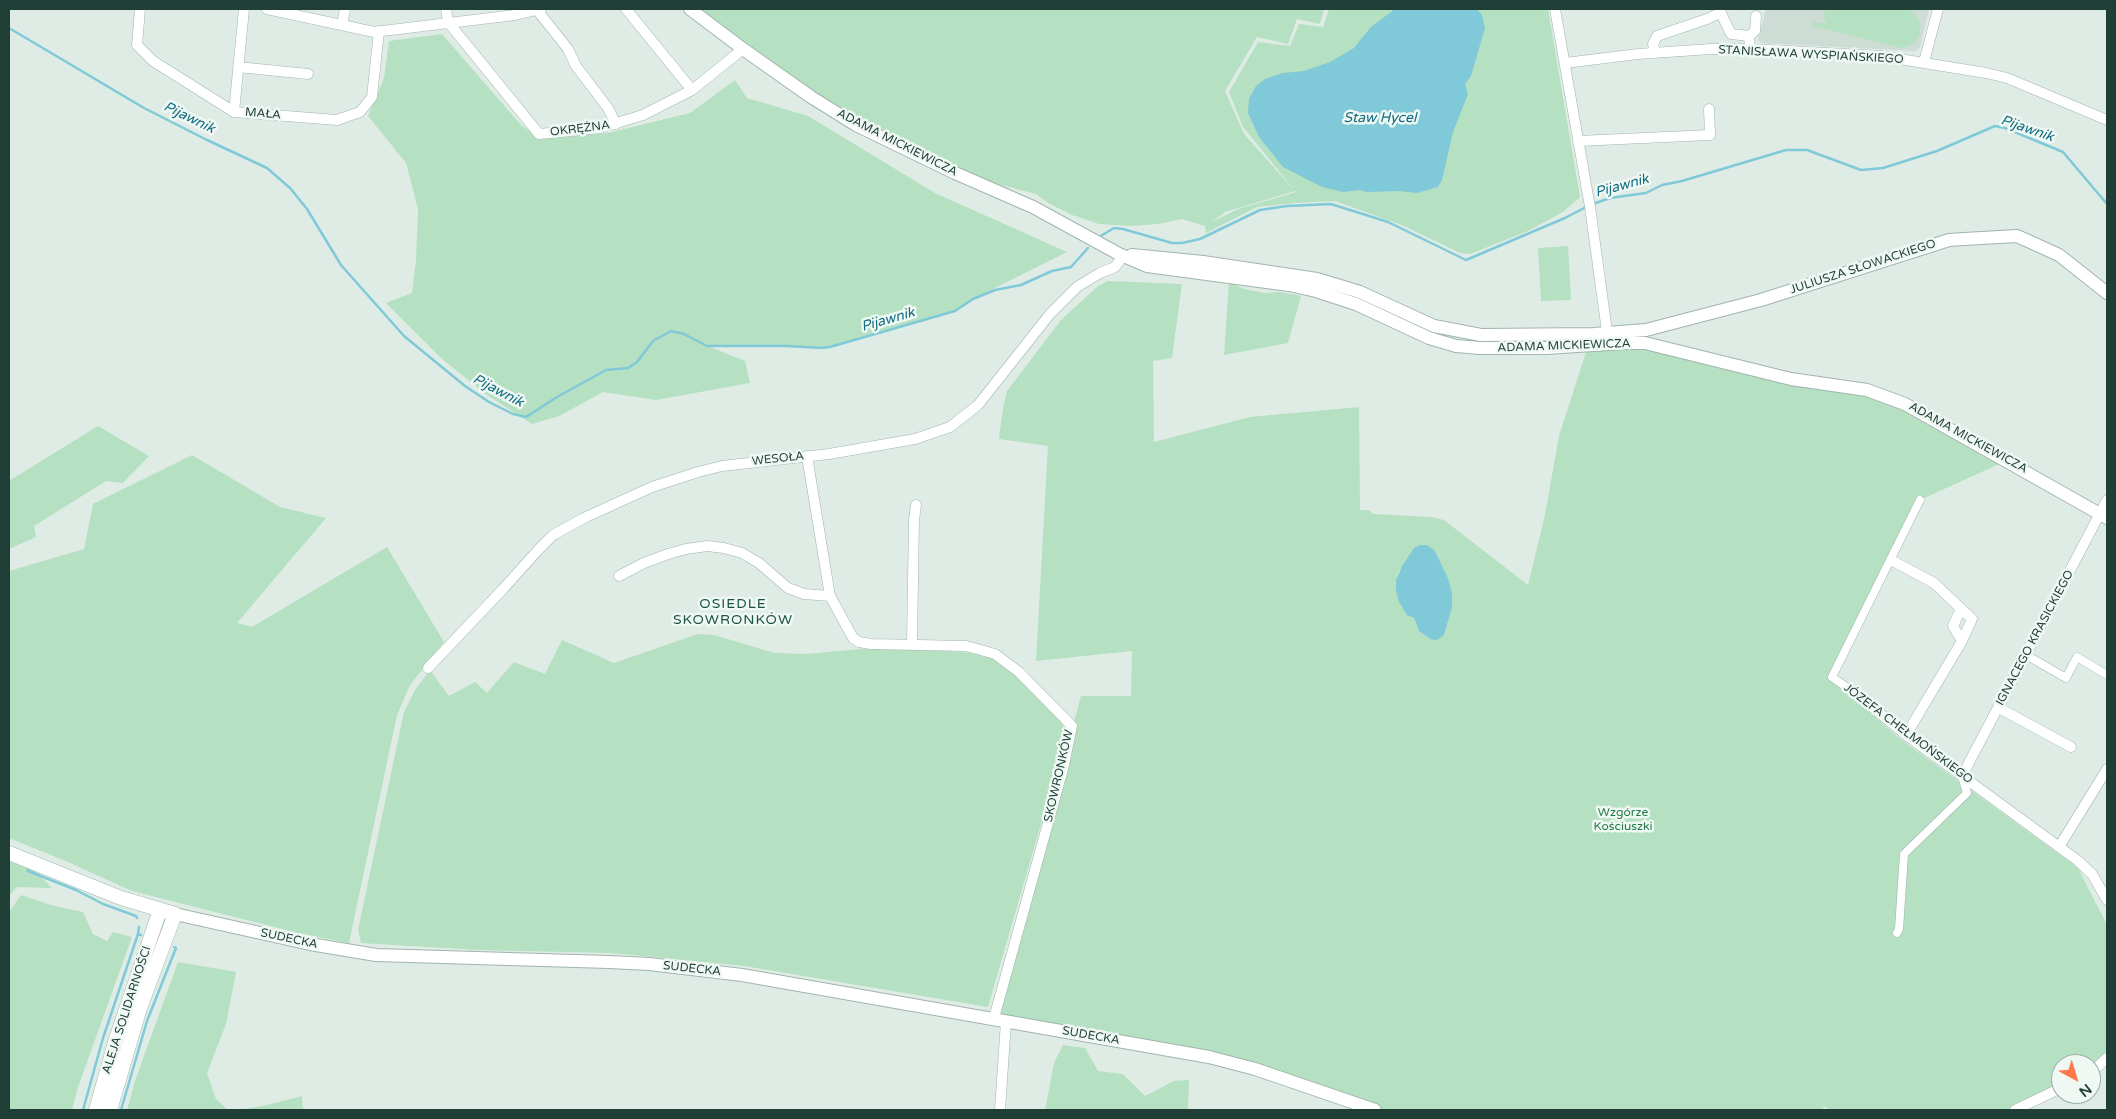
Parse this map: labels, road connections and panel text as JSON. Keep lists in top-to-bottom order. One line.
{"streets":{"main road":["SUDECKA","ALEJA SOLIDARNOŚCI"],"street":["STANISŁAWA WYSPIAŃSKIEGO","MAŁA","OKRĘŻNA","ADAMA MICKIEWICZA","JULIUSZA SŁOWACKIEGO","WESOŁA","IGNACEGO KRASICKIEGO","JÓZEFA CHEŁMOŃSKIEGO","SKOWRONKÓW"]},"crossings":[["OKRĘŻNA","ADAMA MICKIEWICZA"],["ADAMA MICKIEWICZA","JULIUSZA SŁOWACKIEGO"],["ADAMA MICKIEWICZA","WESOŁA"],["ADAMA MICKIEWICZA","IGNACEGO KRASICKIEGO"],["WESOŁA","SKOWRONKÓW"],["IGNACEGO KRASICKIEGO","JÓZEFA CHEŁMOŃSKIEGO"],["SKOWRONKÓW","SUDECKA"],["SUDECKA","ALEJA SOLIDARNOŚCI"]],"districts":["OSIEDLE SKOWRONKÓW"],"water":["Pijawnik","Staw Hycel"],"parks":["Wzgórze Kościuszki"],"north":"bottom right"}
